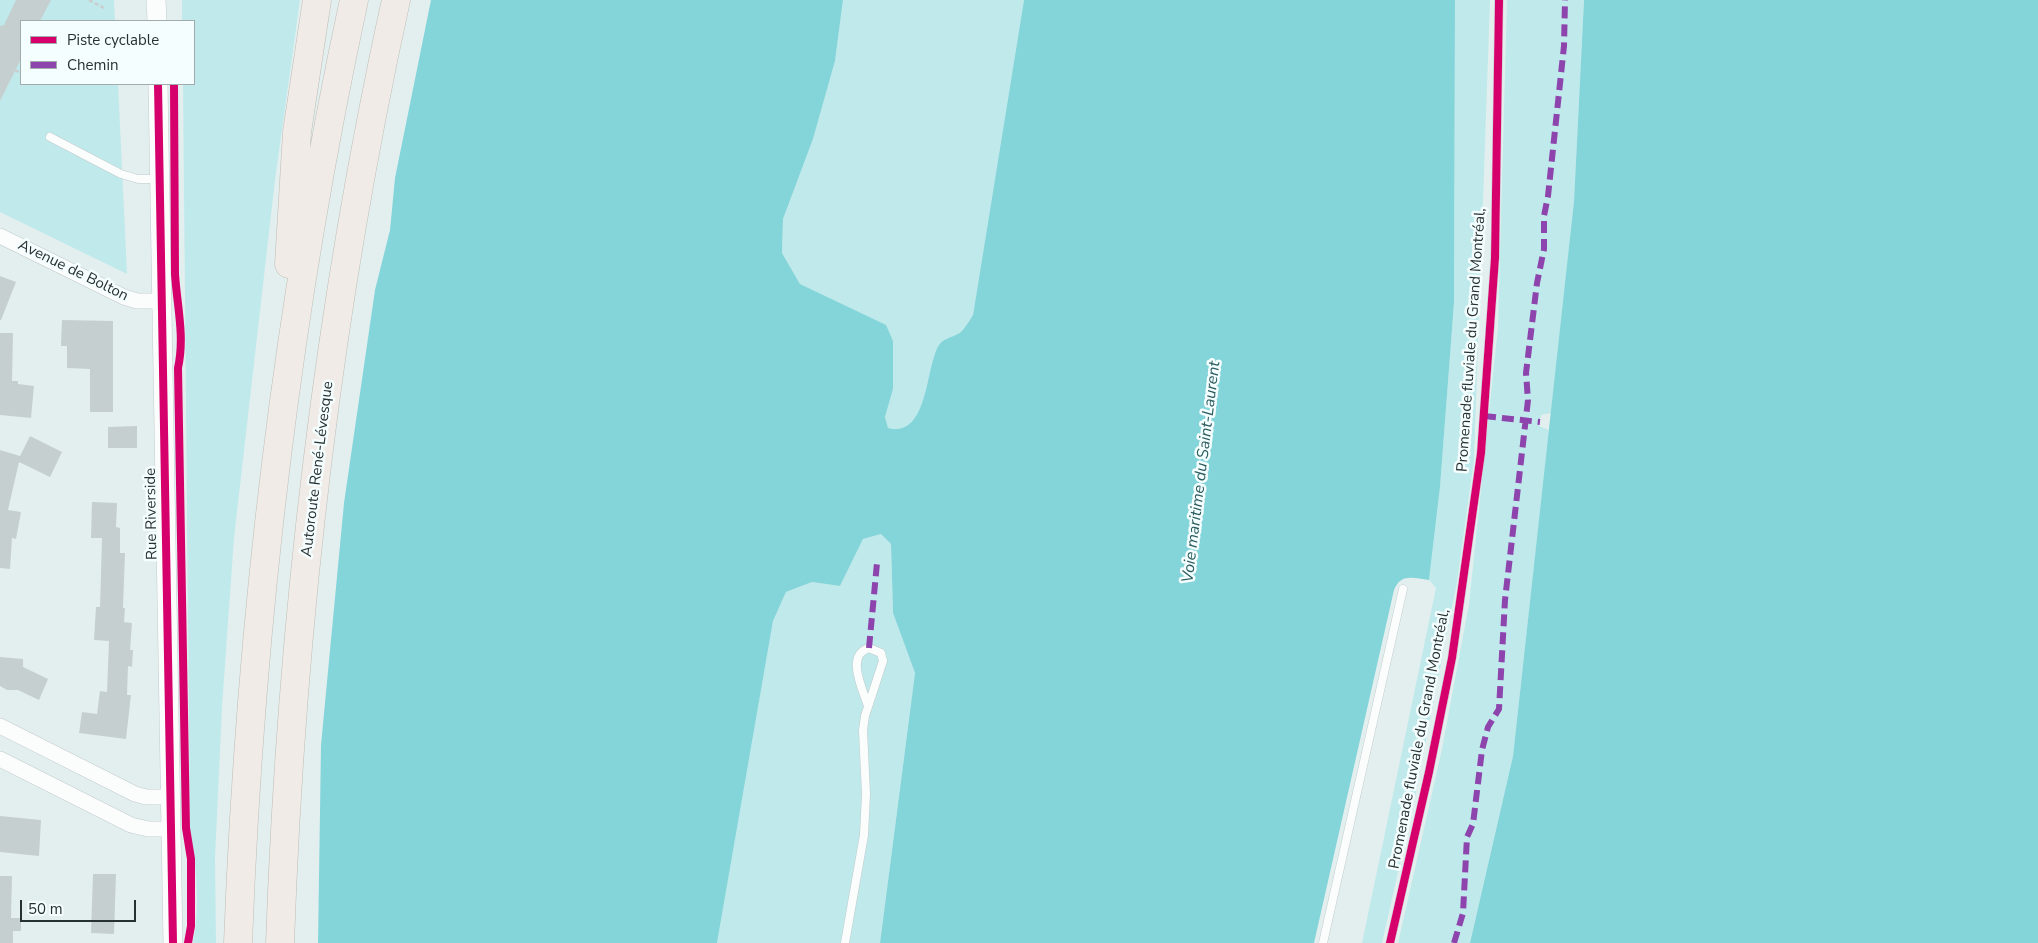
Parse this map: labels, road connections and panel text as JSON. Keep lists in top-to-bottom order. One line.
{"streets":{"highway":["Autoroute René-Lévesque"],"street":["Avenue de Bolton","Rue Riverside"],"lane":["Promenade fluviale du Grand Montréal,"]},"crossings":[["Avenue de Bolton","Rue Riverside"]],"water":["Voie maritime du Saint-Laurent"],"legend":["Piste cyclable","Chemin"],"scale_bar":"50 m"}
